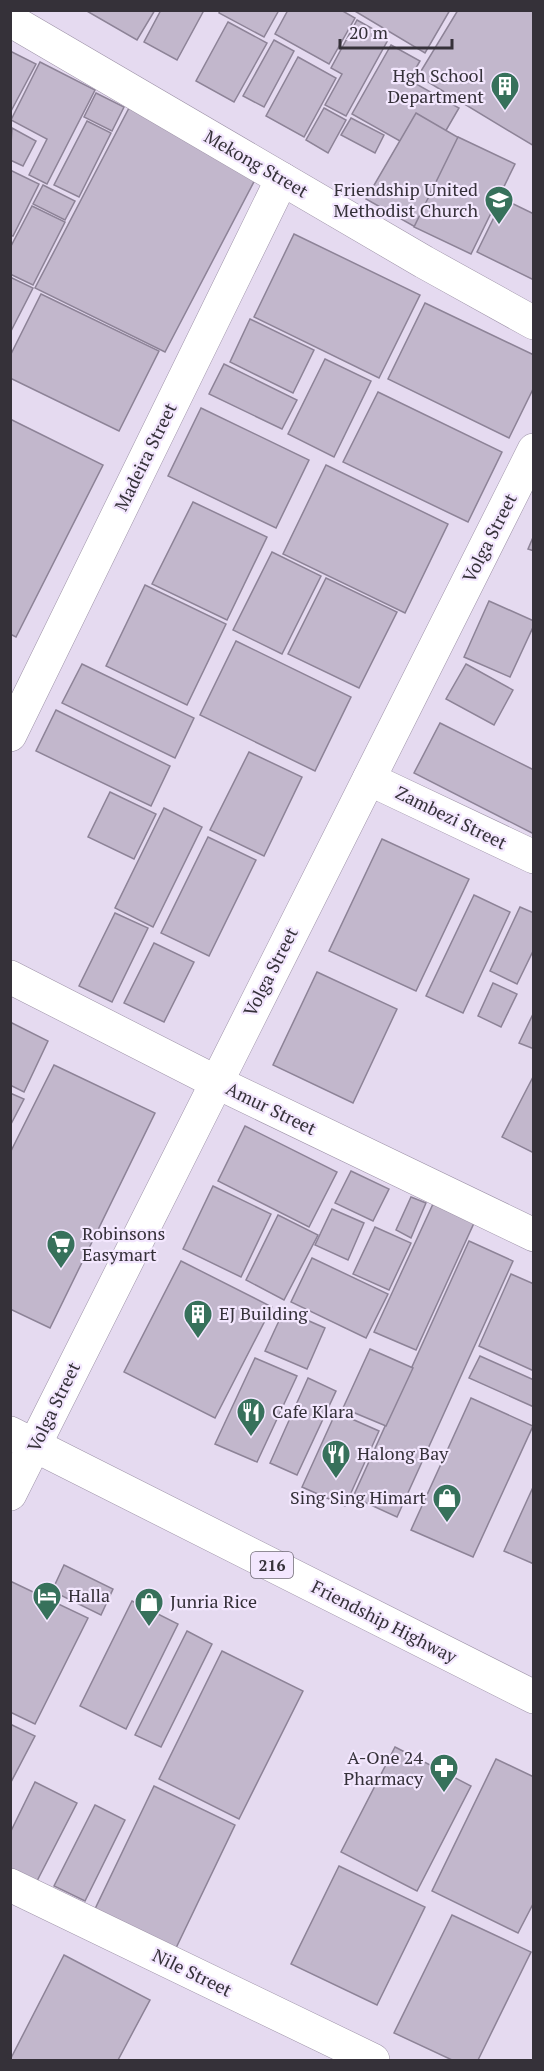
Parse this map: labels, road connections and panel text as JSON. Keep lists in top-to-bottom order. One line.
{"streets":{"street":["Mekong Street","Madeira Street","Volga Street","Zambezi Street","Amur Street","216","Friendship Highway","Nile Street"]},"crossings":[["Mekong Street","Madeira Street"],["Volga Street","Zambezi Street"],["Volga Street","Amur Street"],["Volga Street","Friendship Highway"]],"places":{"building":["Hgh School Department","EJ Building"],"school or university":["Friendship United Methodist Church"],"supermarket":["Robinsons Easymart"],"restaurant":["Cafe Klara","Halong Bay"],"shop":["Sing Sing Himart","Junria Rice"],"hotel":["Halla"],"pharmacy":["A-One 24 Pharmacy"]},"scale_bar":"20 m"}
